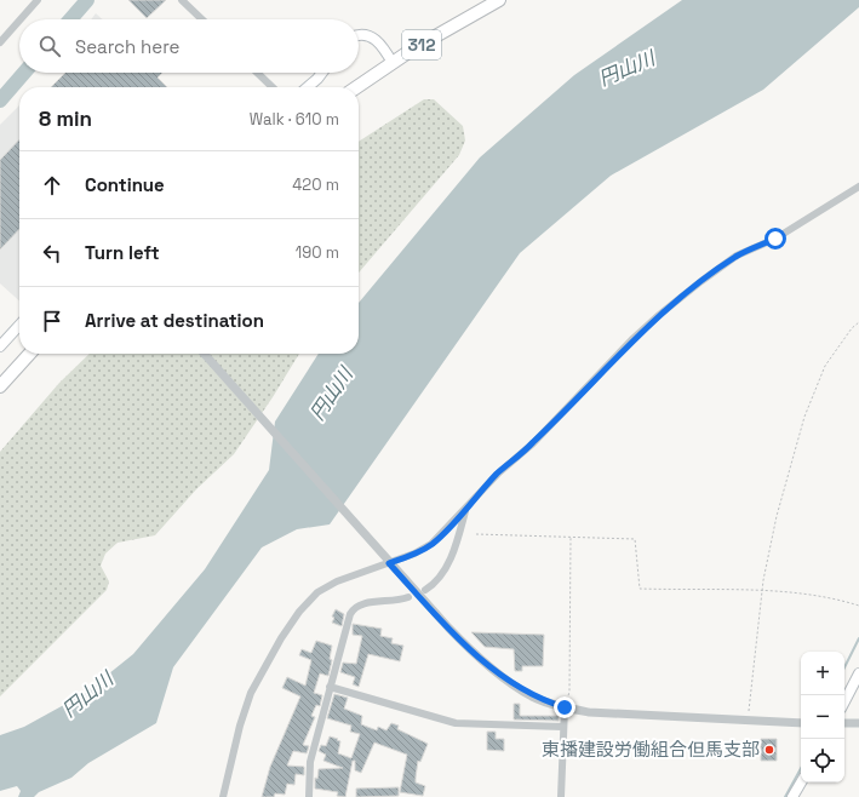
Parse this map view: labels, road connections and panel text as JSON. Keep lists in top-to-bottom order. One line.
{"streets":{"highway":["312"]},"water":["円山川"],"places":["東播建設労働組合但馬支部"],"page":{"search":"Search here","heading":["8 min","Walk · 610 m"],"list":[["Continue","420 m"],["Turn left","190 m"],"Arrive at destination"],"map_buttons":["+","−"]}}
